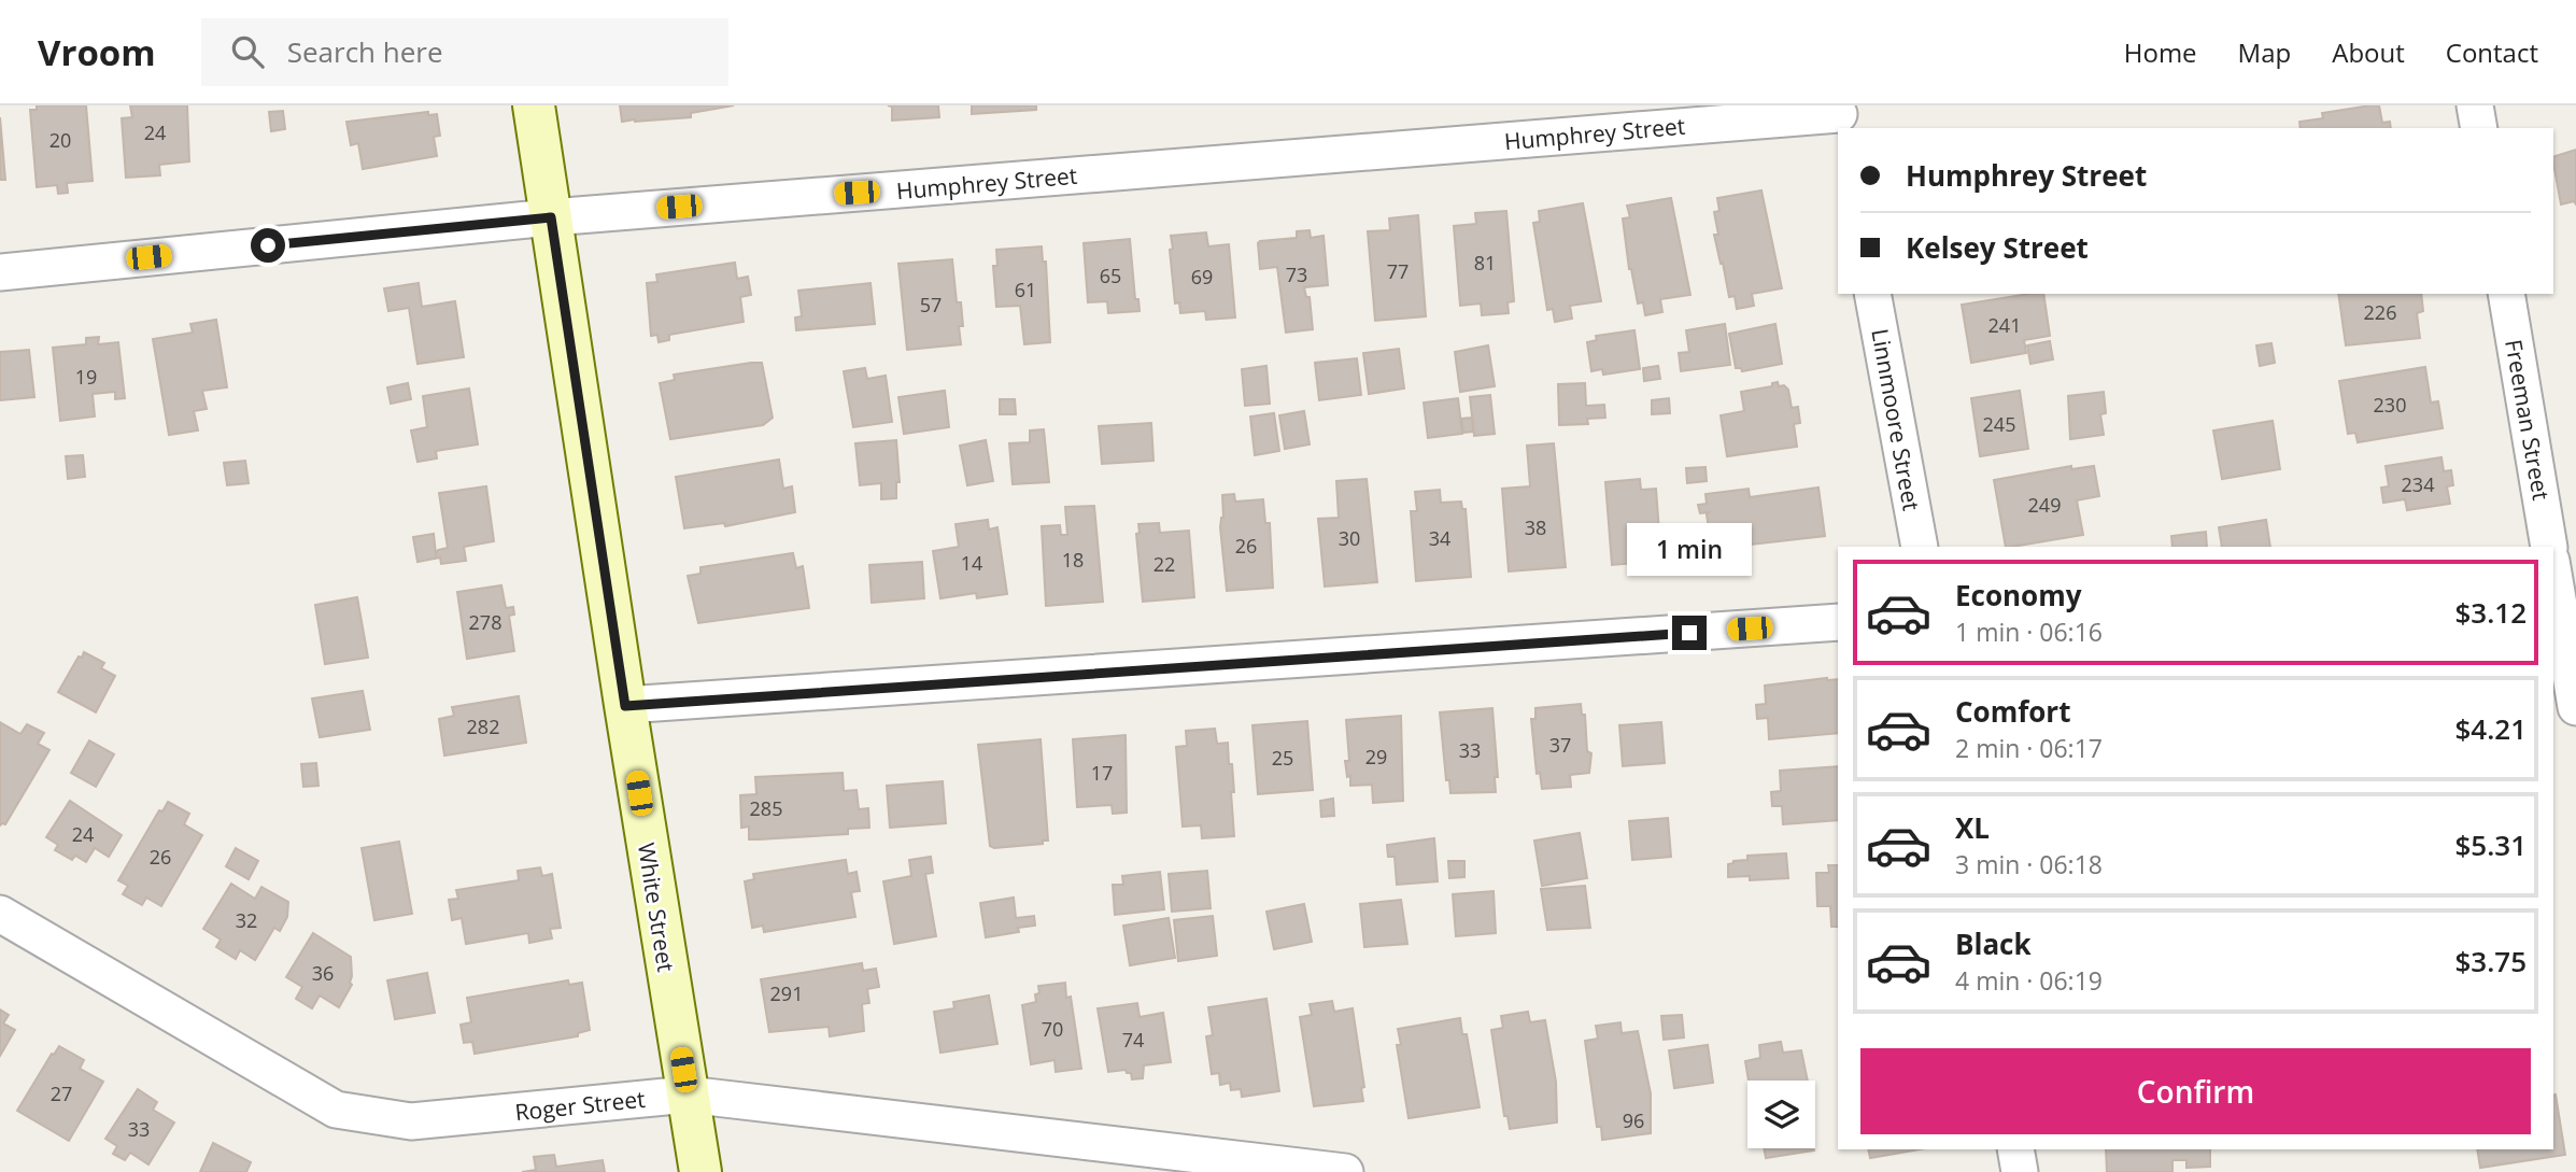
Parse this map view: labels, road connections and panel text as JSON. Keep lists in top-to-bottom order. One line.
{"streets":{"main road":["White Street"],"street":["Humphrey Street","Linnmoore Street","Freeman Street","Roger Street"]},"crossings":[["Humphrey Street","White Street"],["White Street","Roger Street"]],"house_numbers":["24","20","81","77","73","65","69","61","57","226","241","19","230","245","234","249","38","30","34","26","18","14","22","278","282","37","33","29","25","17","285","24","26","32","36","291","70","74","27","96","33"],"page":{"header":"Vroom","search":"Search here","nav":["Home","Map","About","Contact"],"banner":["Humphrey Street","Kelsey Street"],"bubble":"1 min","list":[{"name":"Economy","note":"1 min · 06:16","value":"$3.12"},{"name":"Comfort","note":"2 min · 06:17","value":"$4.21"},{"name":"XL","note":"3 min · 06:18","value":"$5.31"},{"name":"Black","note":"4 min · 06:19","value":"$3.75"}],"buttons":"Confirm"}}
